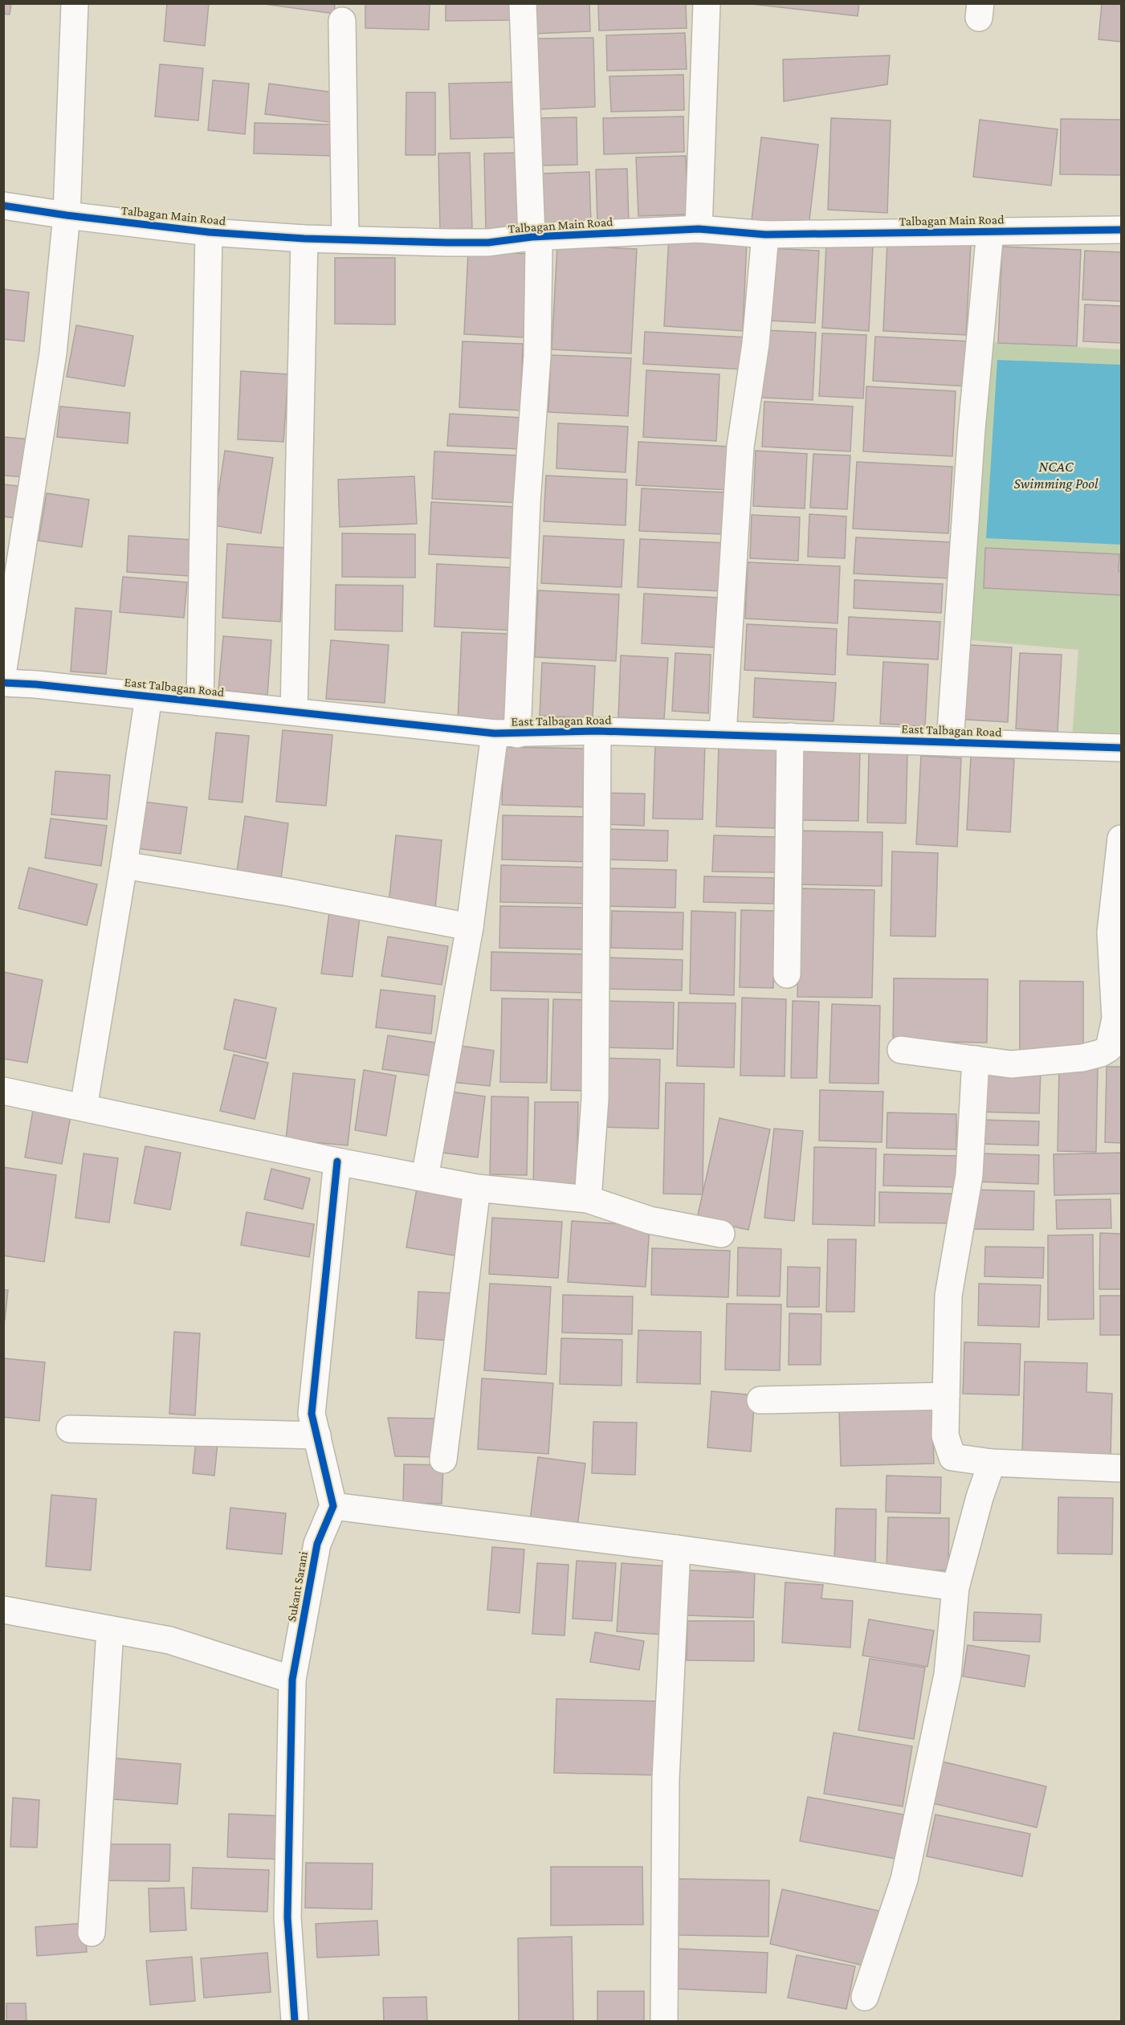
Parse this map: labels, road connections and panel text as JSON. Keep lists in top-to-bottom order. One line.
{"streets":{"street":["Talbagan Main Road","East Talbagan Road","Sukant Sarani"]},"water":["NCAC Swimming Pool"]}
